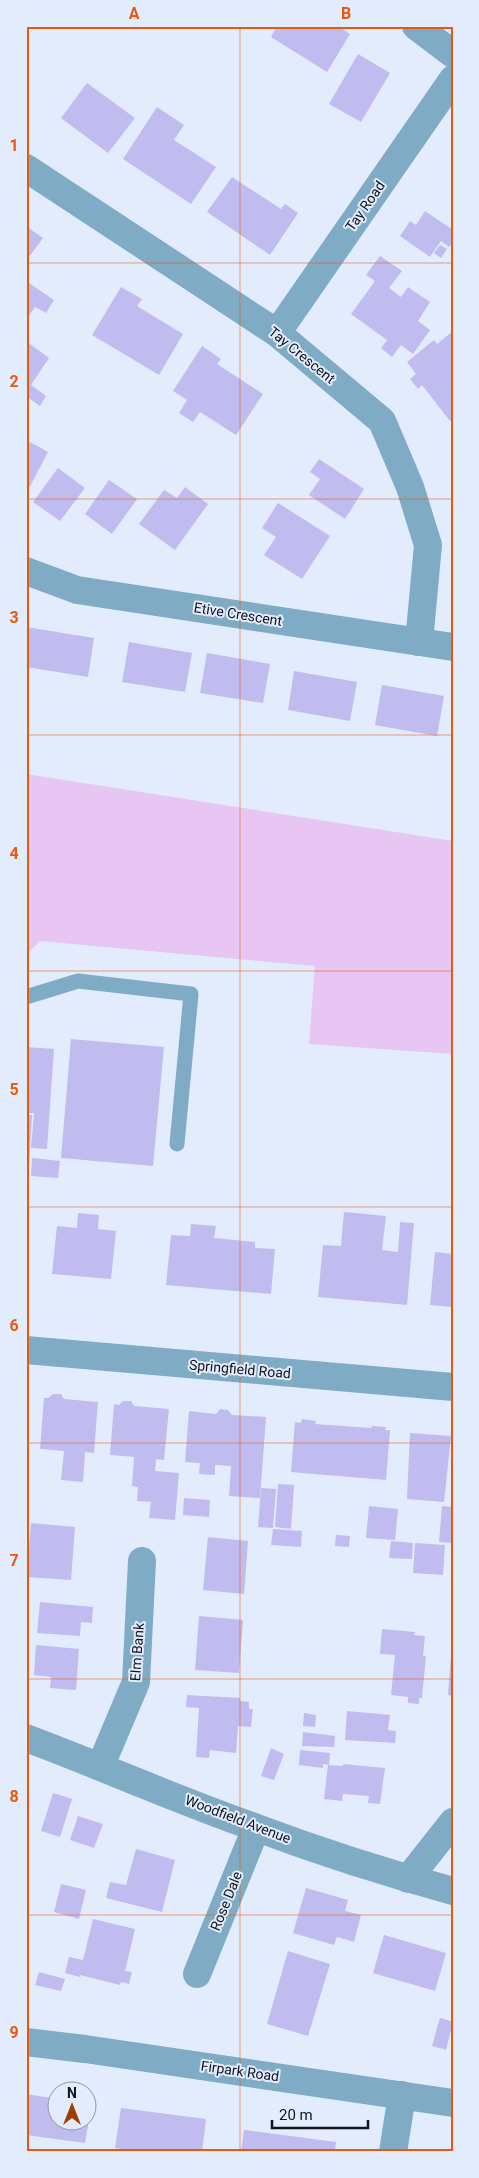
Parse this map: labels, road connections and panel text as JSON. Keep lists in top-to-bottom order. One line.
{"streets":{"street":["Tay Road","Tay Crescent","Etive Crescent","Springfield Road","Elm Bank","Woodfield Avenue","Rose Dale","Firpark Road"]},"crossings":[["Tay Road","Tay Crescent"],["Tay Crescent","Etive Crescent"],["Elm Bank","Woodfield Avenue"],["Woodfield Avenue","Rose Dale"]],"scale_bar":"20 m","north":"top","grid":{"columns":["A","B"],"rows":["1","2","3","4","5","6","7","8","9"]}}
